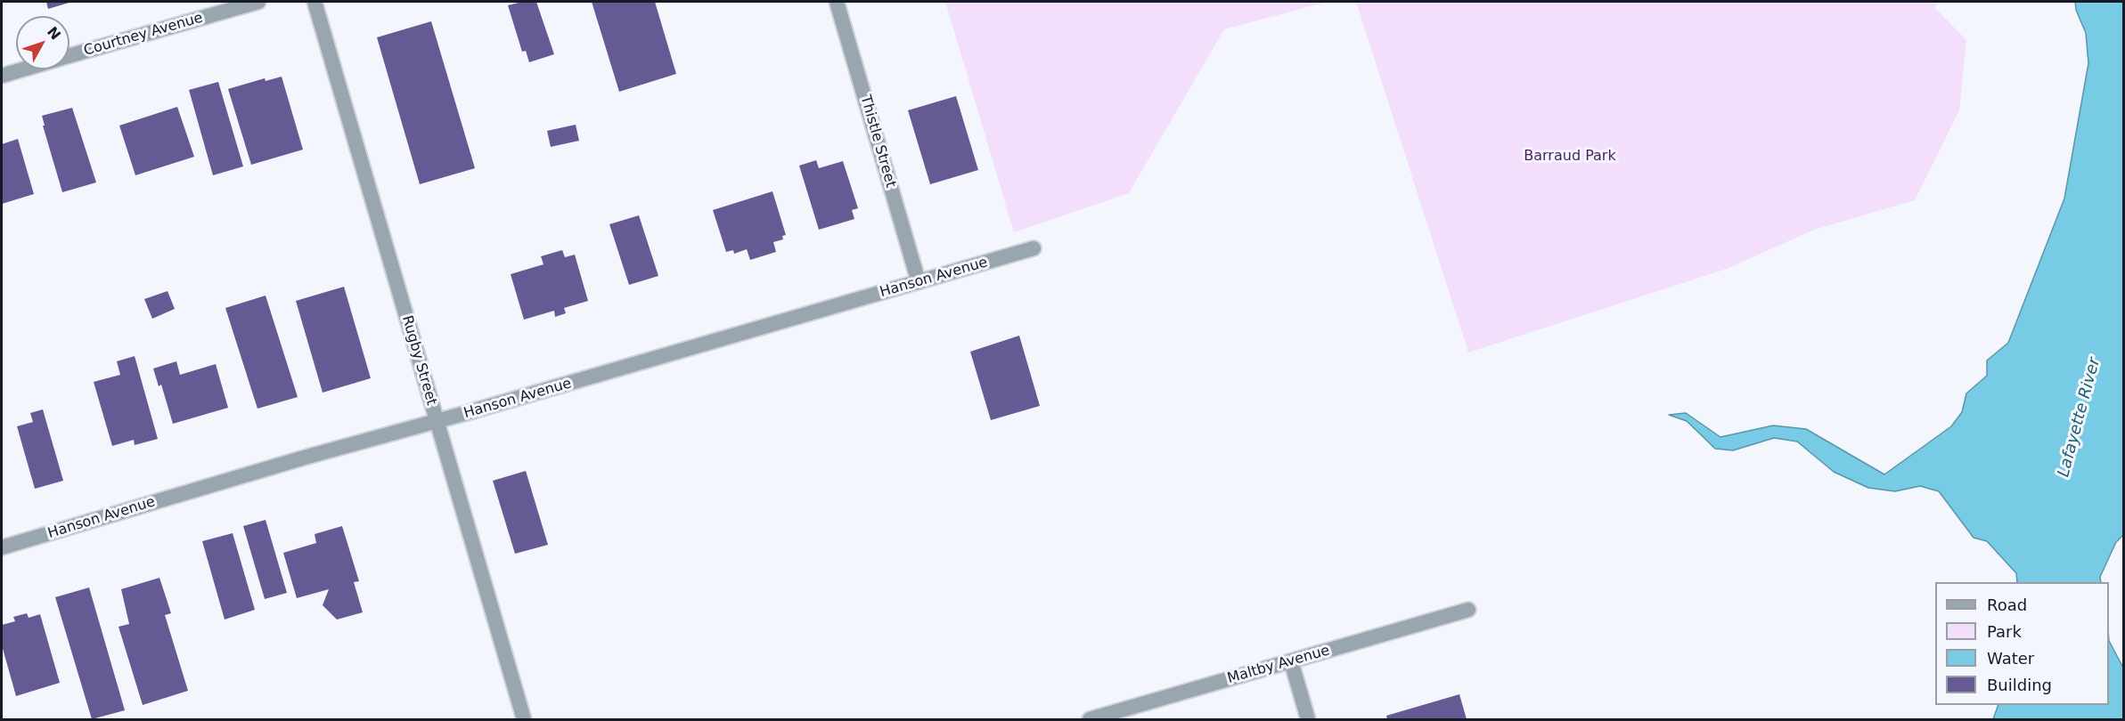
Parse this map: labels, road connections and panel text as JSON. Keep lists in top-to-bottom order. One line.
{"streets":{"street":["Courtney Avenue","Thistle Street","Hanson Avenue","Rugby Street","Maltby Avenue"]},"crossings":[["Thistle Street","Hanson Avenue"],["Hanson Avenue","Rugby Street"]],"water":["Lafayette River"],"parks":["Barraud Park"],"legend":["Road","Park","Water","Building"],"north":"top right"}
